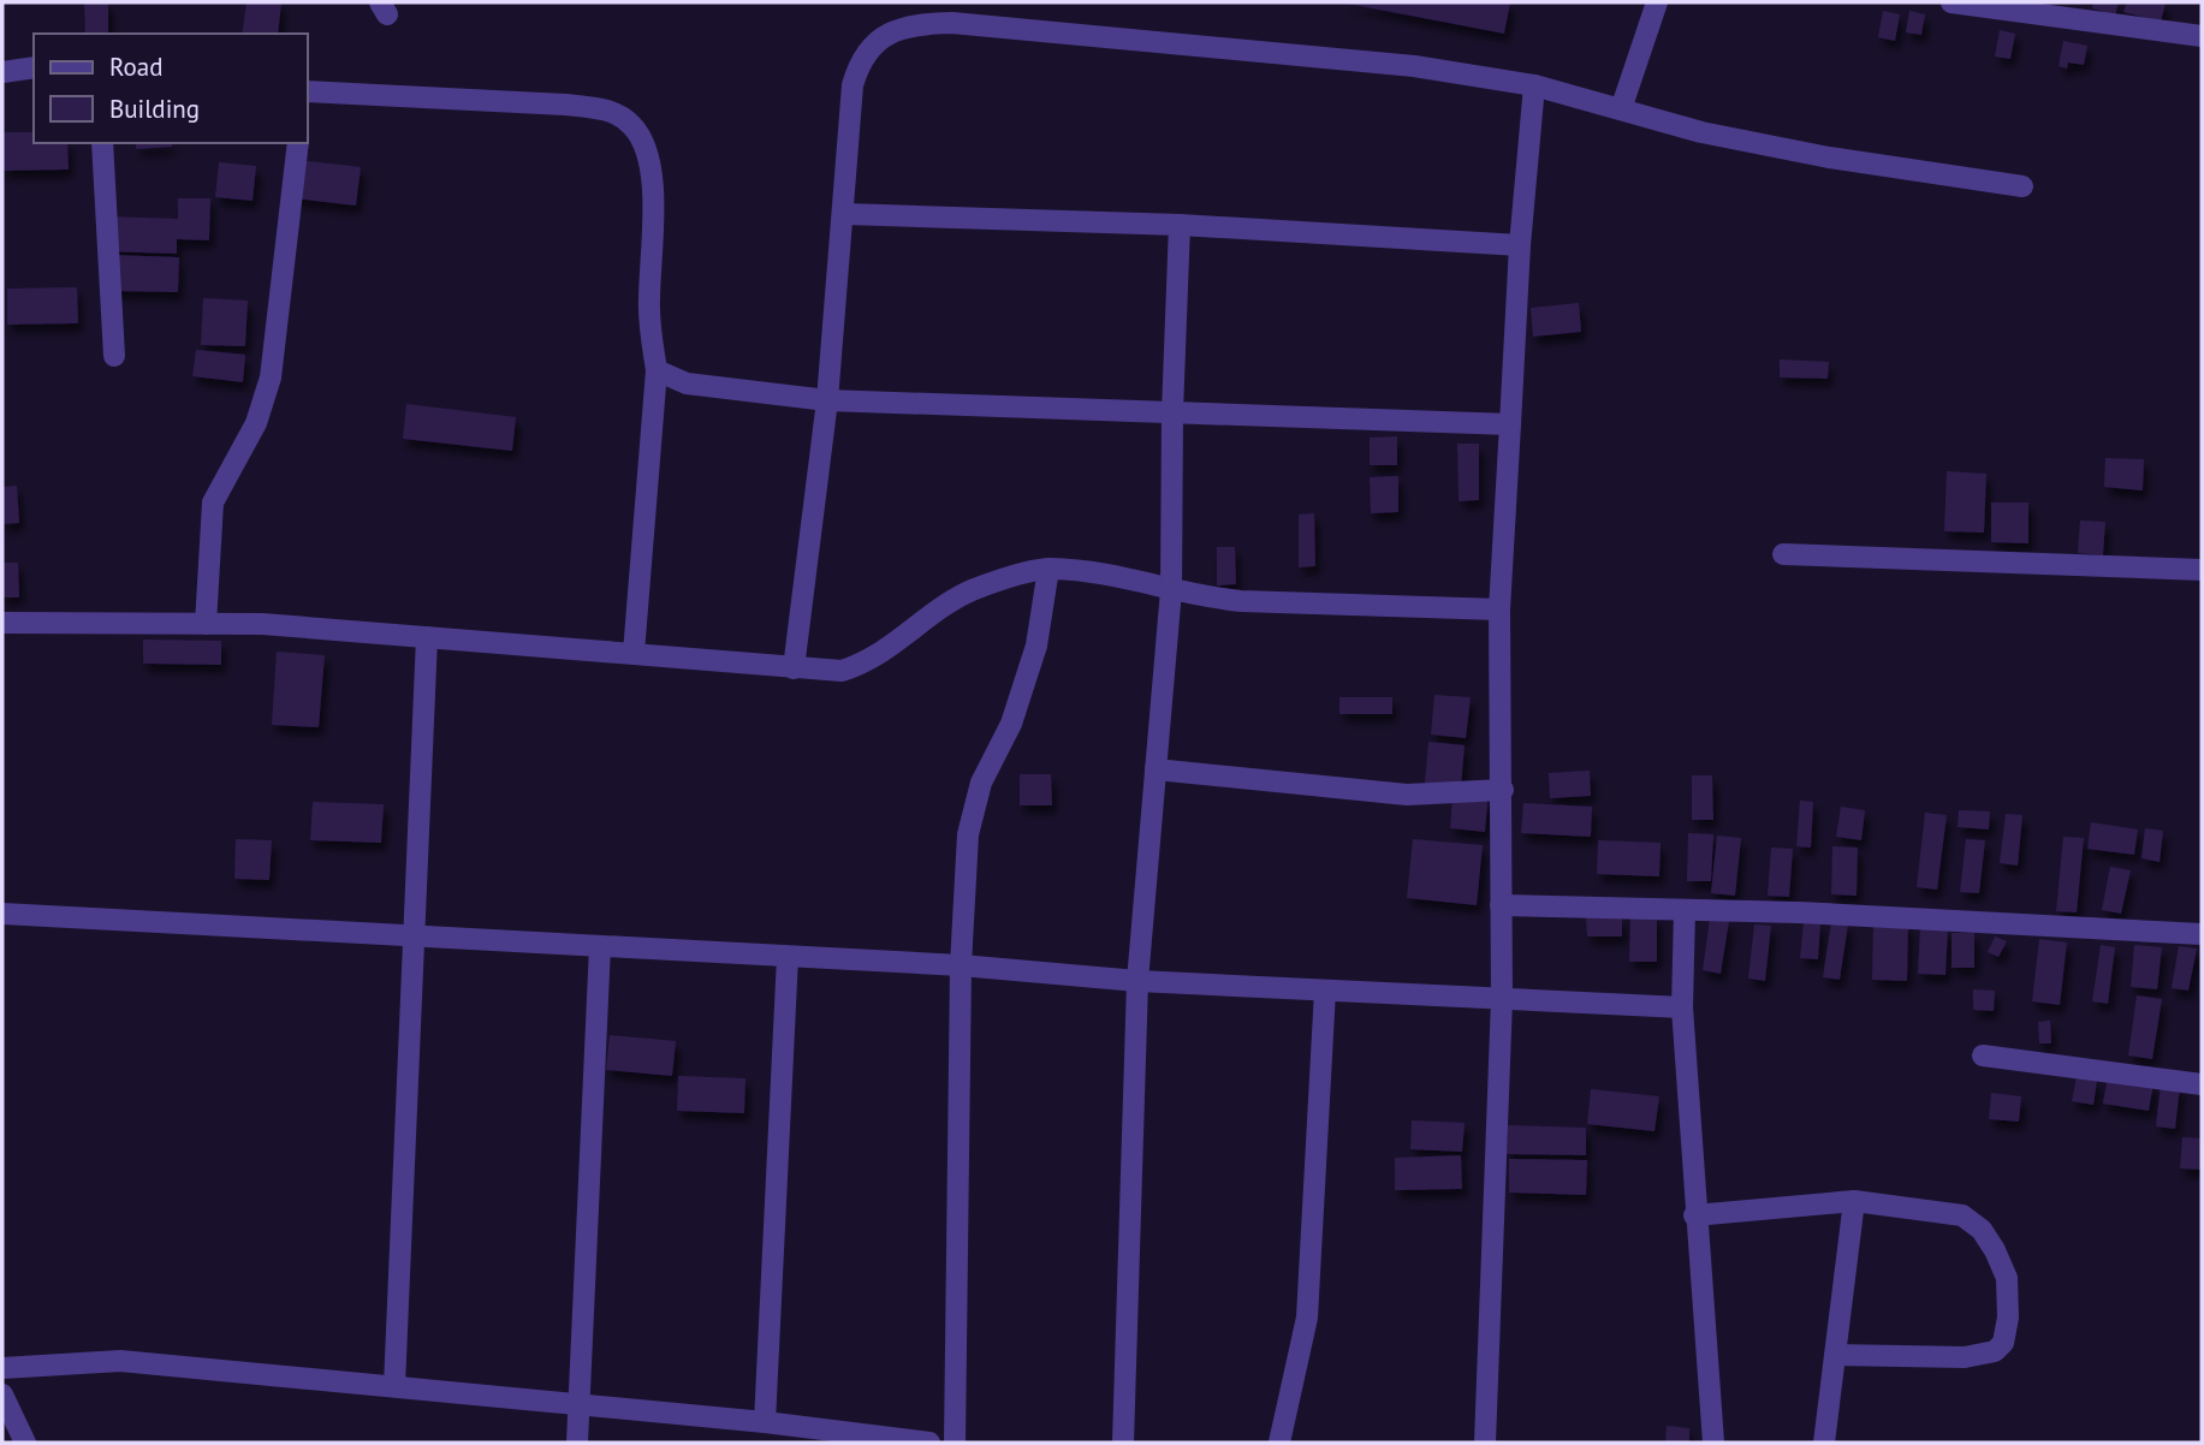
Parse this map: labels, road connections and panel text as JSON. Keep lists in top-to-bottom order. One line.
{"legend":["Road","Building"]}
